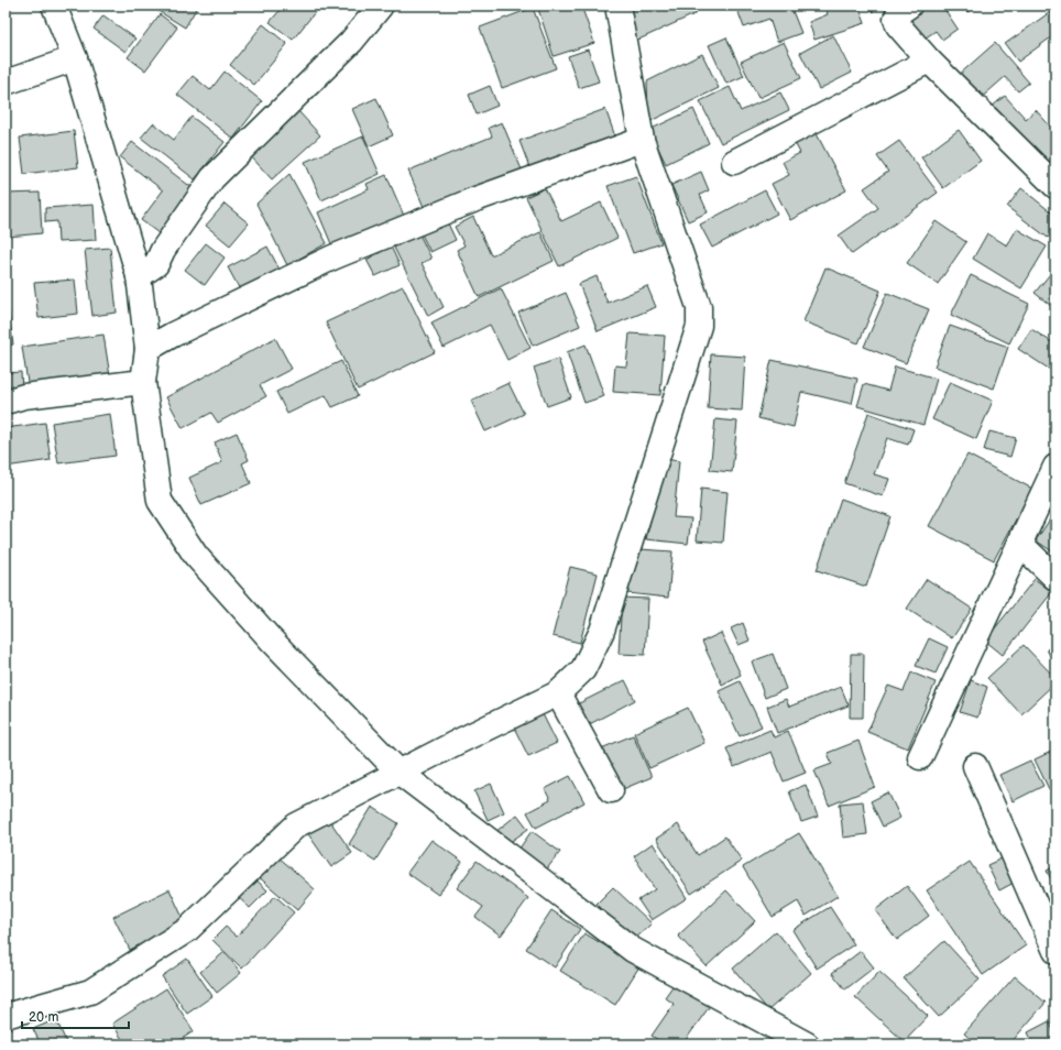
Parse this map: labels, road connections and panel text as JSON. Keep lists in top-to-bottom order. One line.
{"scale_bar":"20 m"}
